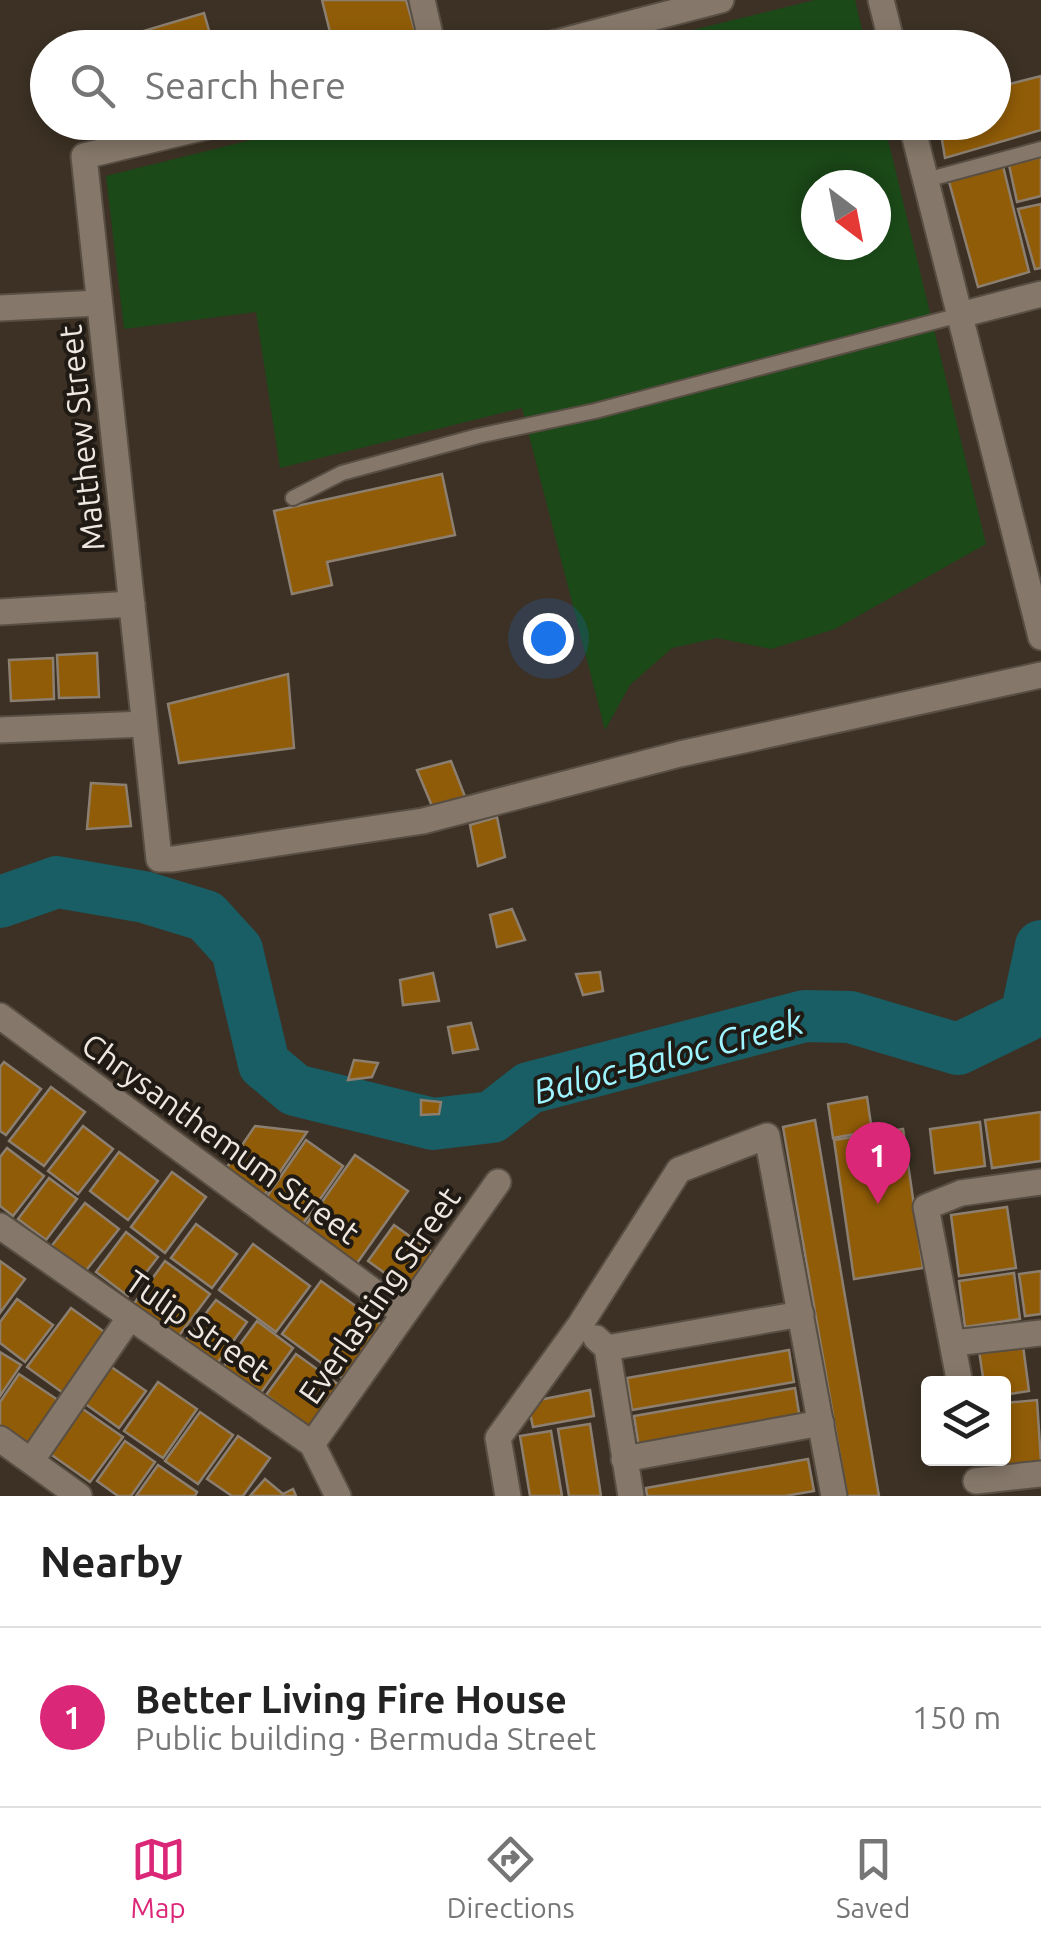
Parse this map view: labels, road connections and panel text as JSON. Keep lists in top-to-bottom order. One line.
{"streets":{"street":["Matthew Street","Chrysanthemum Street","Everlasting Street","Tulip Street"]},"crossings":[["Chrysanthemum Street","Everlasting Street"],["Everlasting Street","Tulip Street"]],"water":["Baloc-Baloc Creek"],"north":"bottom right","page":{"search":"Search here","pins":"1","heading":"Nearby","list":[{"mark":"1","name":"Better Living Fire House","note":"Public building · Bermuda Street","value":"150 m"}],"nav":["Map","Directions","Saved"]}}
